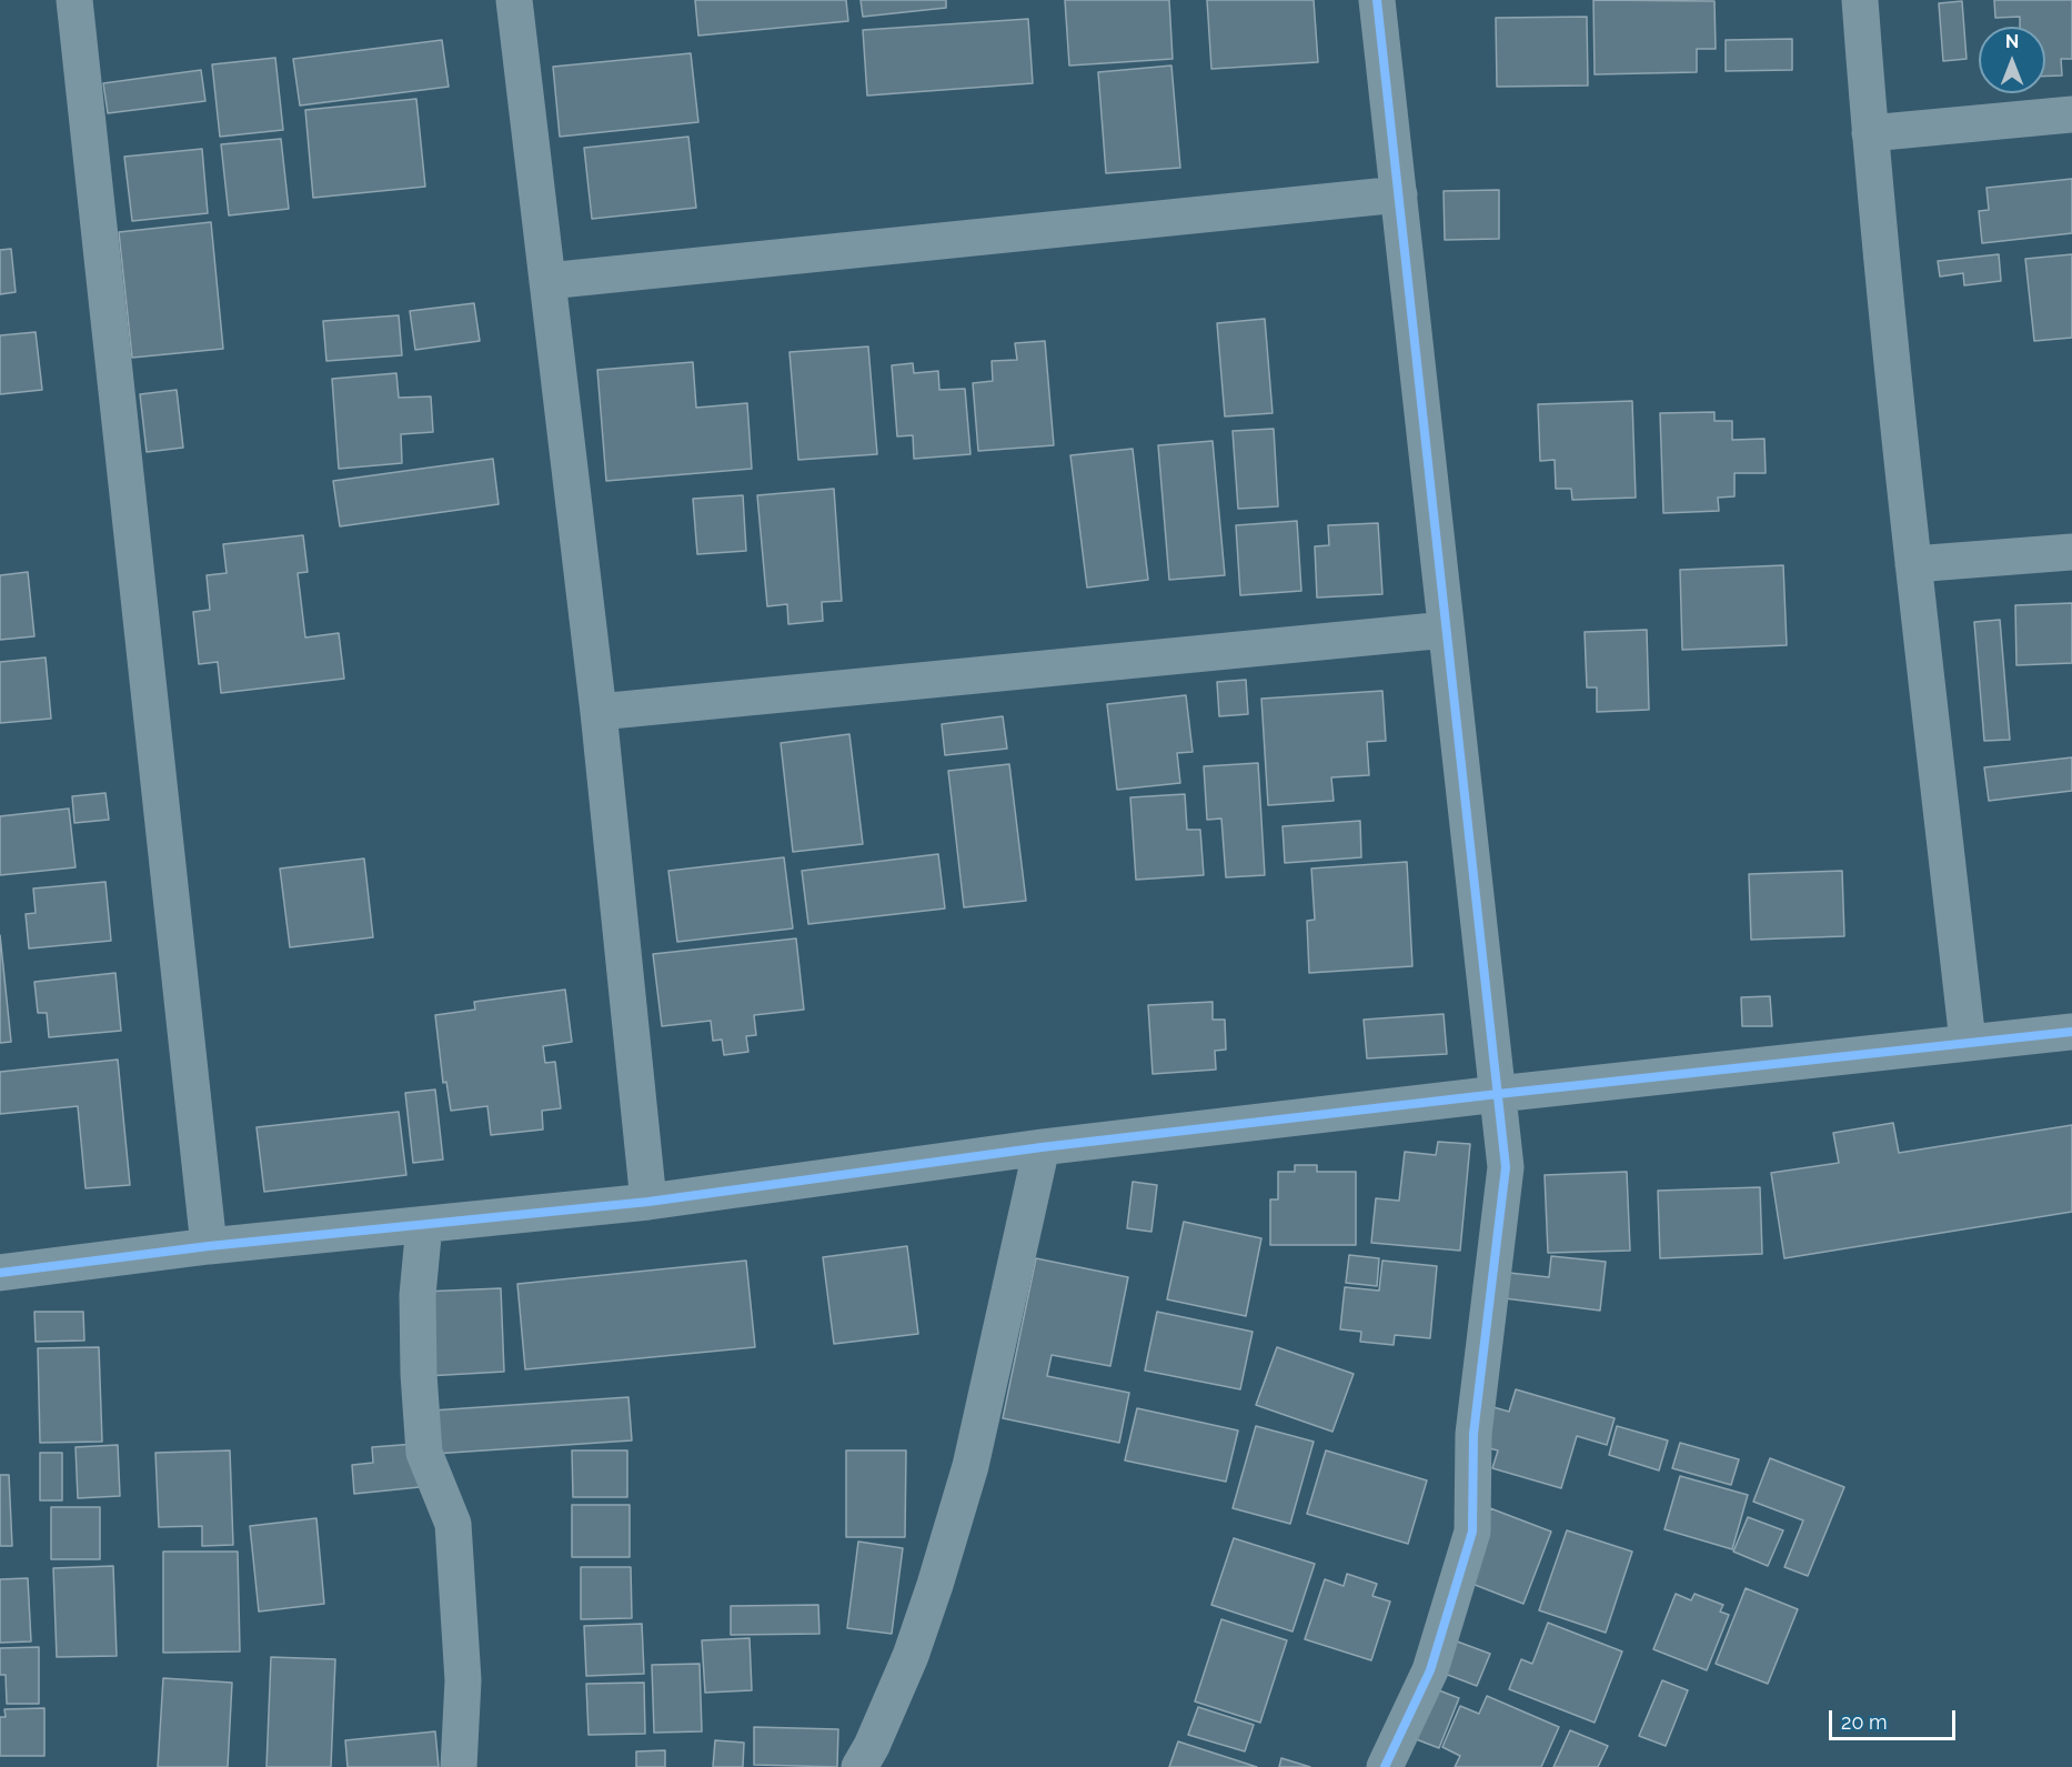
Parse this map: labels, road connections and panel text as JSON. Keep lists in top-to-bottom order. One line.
{"scale_bar":"20 m","north":"top"}
